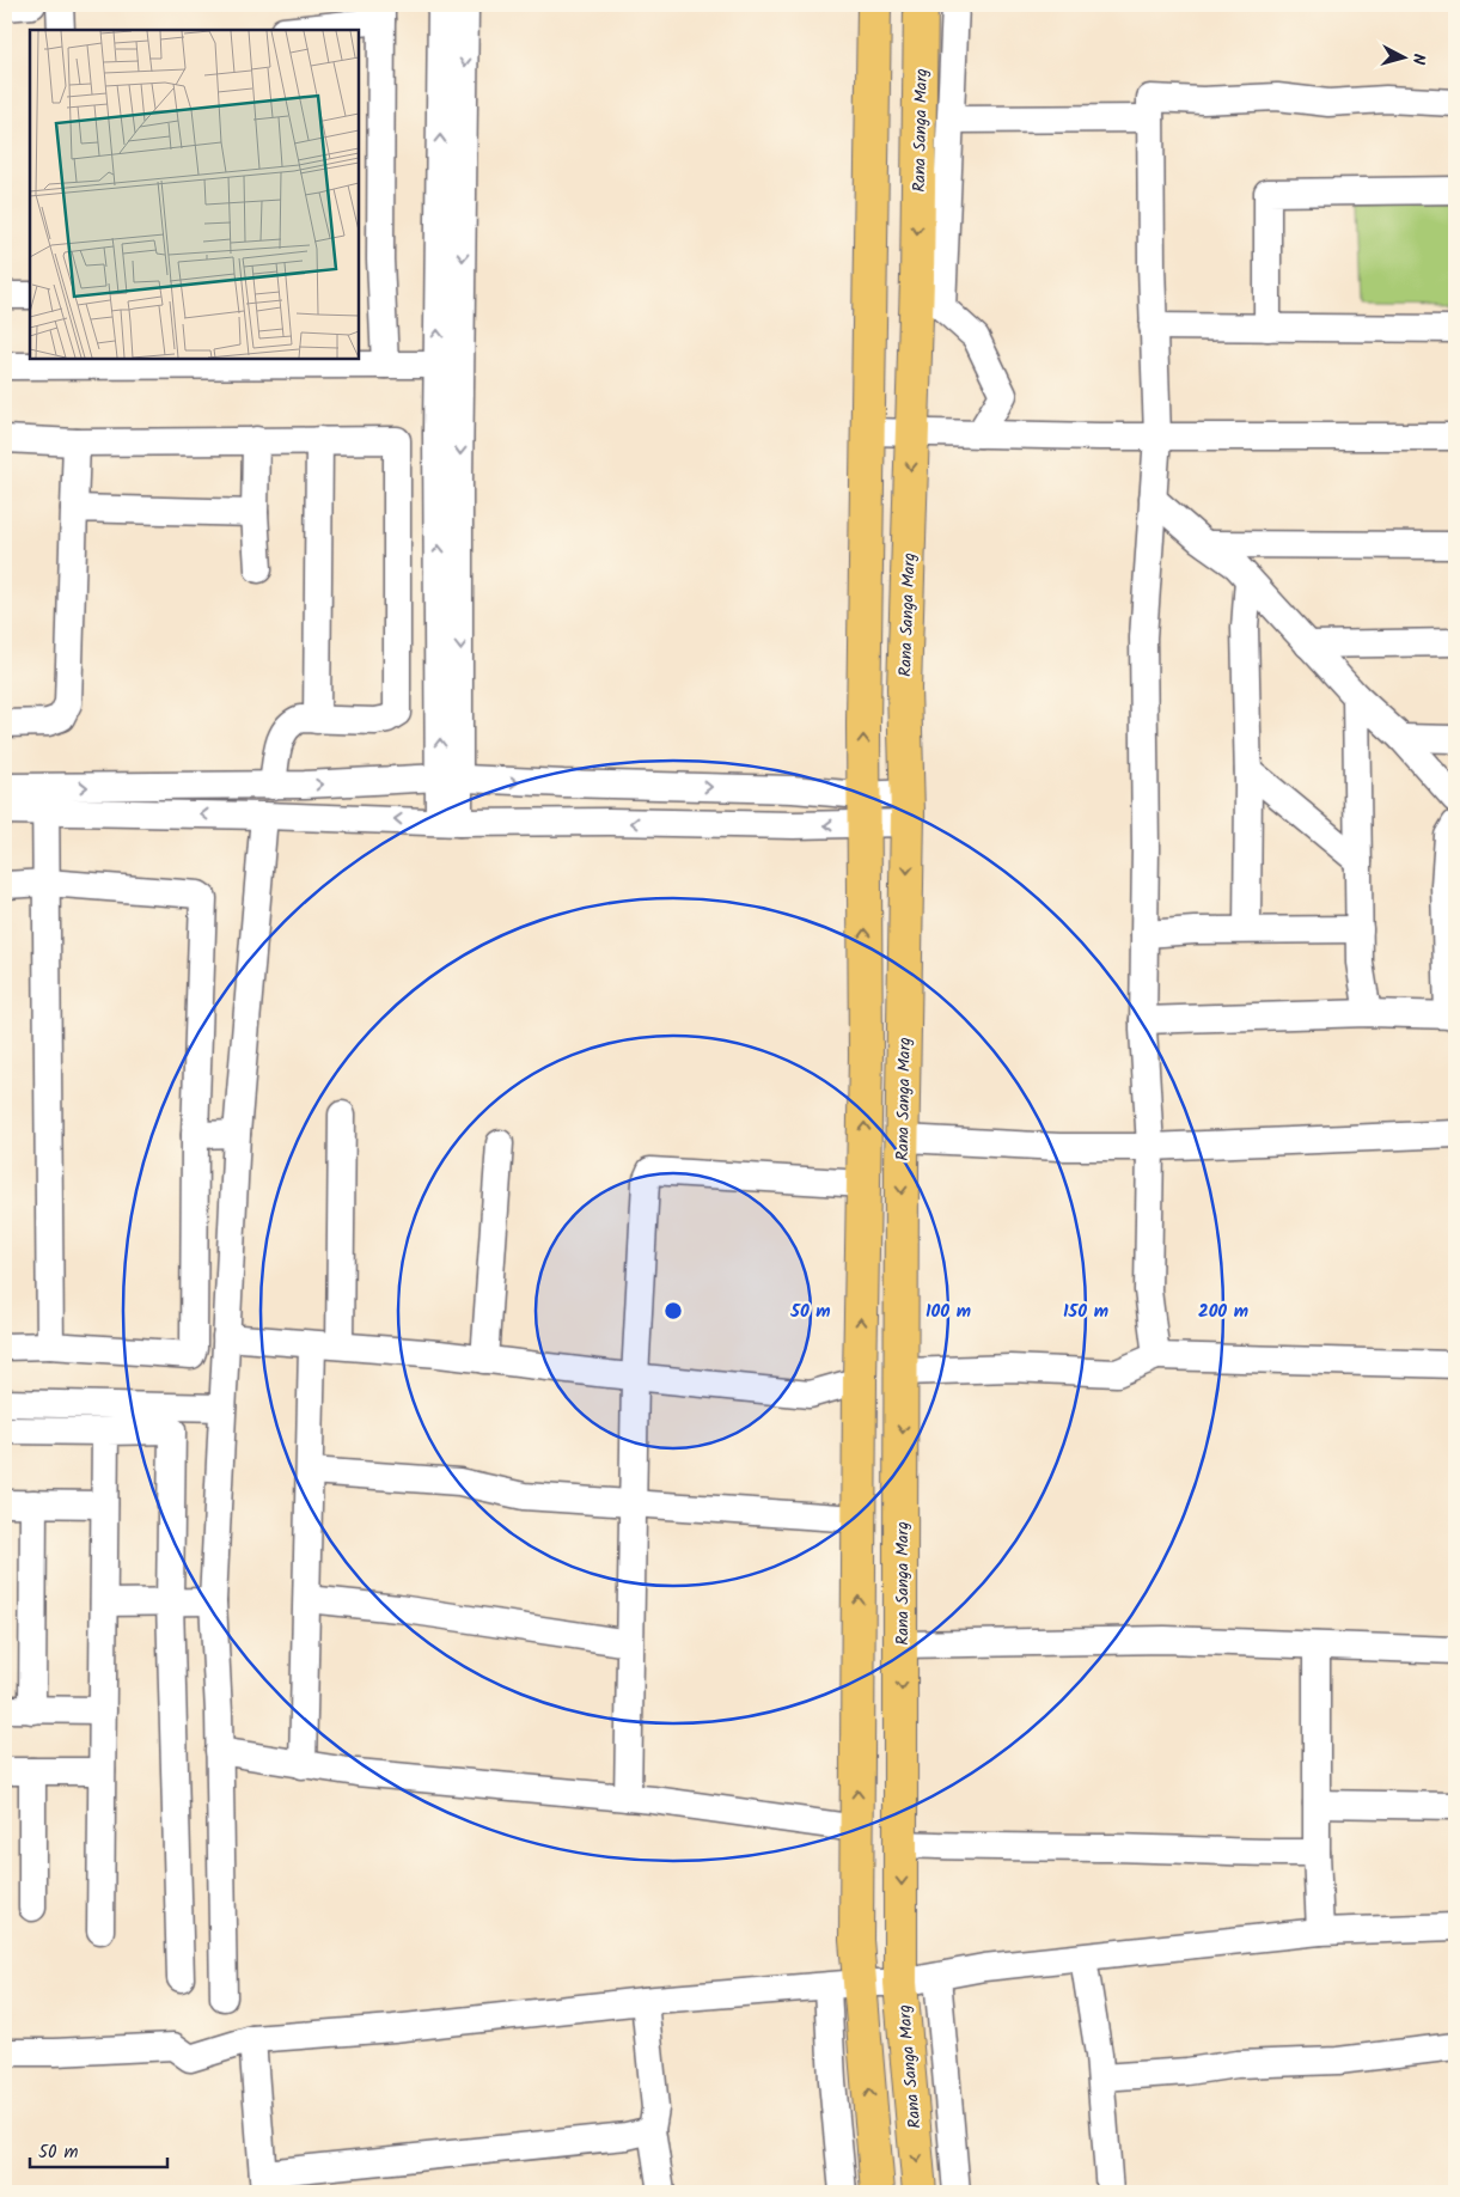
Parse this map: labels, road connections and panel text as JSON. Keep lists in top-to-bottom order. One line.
{"streets":{"main road":["Rana Sanga Marg"]},"scale_bar":"50 m","north":"right","rings":["50 m","100 m","150 m","200 m"]}
